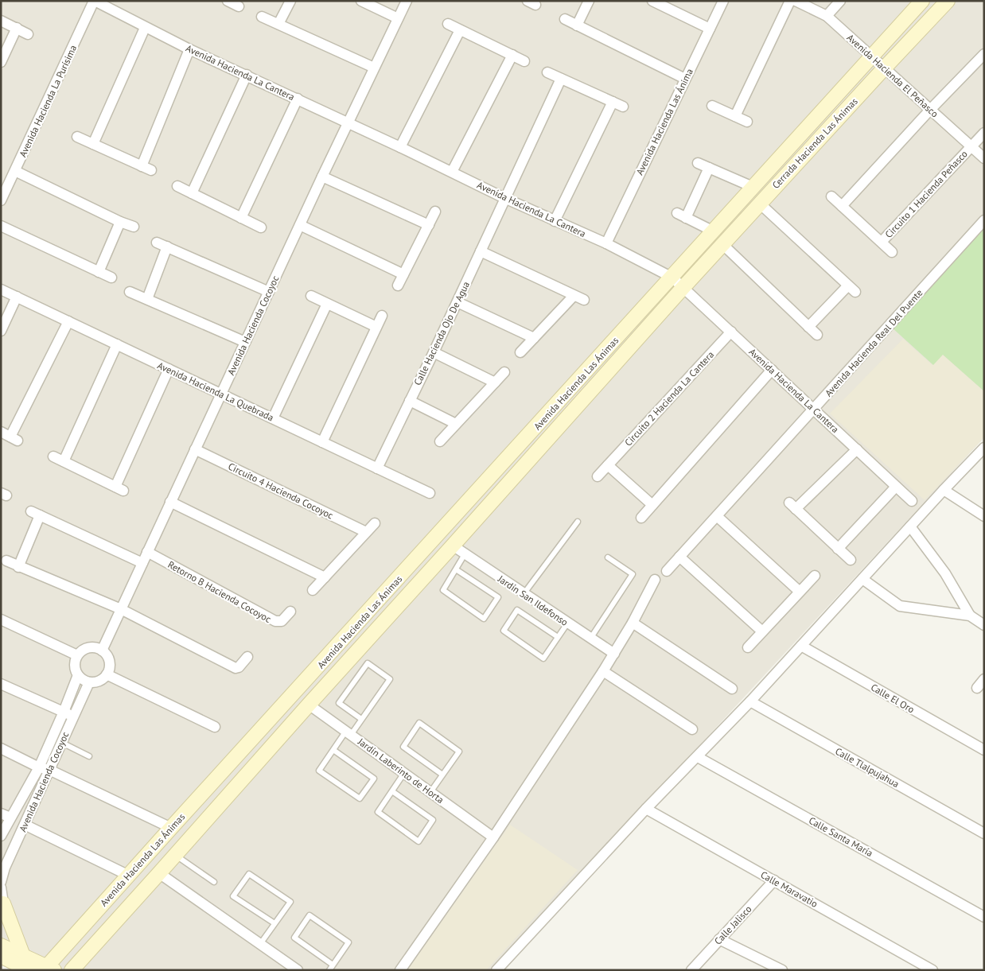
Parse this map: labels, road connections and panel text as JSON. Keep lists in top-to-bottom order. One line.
{"streets":{"street":["Avenida Hacienda La Cantera","Avenida Hacienda El Peñasco","Avenida Hacienda La Purísima","Avenida Hacienda Las Ánima","Cerrada Hacienda Las Ánimas","Circuito 1 Hacienda Peñasco","Avenida Hacienda Cocoyoc","Calle Hacienda Ojo De Agua","Avenida Hacienda Real Del Puente","Avenida Hacienda Las Ánimas","Avenida Hacienda La Quebrada","Circuito 2 Hacienda La Cantera","Circuito 4 Hacienda Cocoyoc","Retorno B Hacienda Cocoyoc","Jardín San Ildefonso","Calle El Oro","Calle Tlalpujahua","Jardín Laberinto de Horta","Calle Santa María","Calle Maravatio","Calle Jalisco"]},"crossings":[["Avenida Hacienda La Cantera","Avenida Hacienda La Purísima"],["Avenida Hacienda La Cantera","Avenida Hacienda Las Ánima"],["Avenida Hacienda La Cantera","Cerrada Hacienda Las Ánimas"],["Avenida Hacienda La Cantera","Avenida Hacienda Cocoyoc"],["Avenida Hacienda La Cantera","Calle Hacienda Ojo De Agua"],["Avenida Hacienda La Cantera","Avenida Hacienda Real Del Puente"],["Avenida Hacienda La Cantera","Avenida Hacienda Las Ánimas"],["Avenida Hacienda La Cantera","Circuito 2 Hacienda La Cantera"],["Avenida Hacienda El Peñasco","Cerrada Hacienda Las Ánimas"],["Avenida Hacienda El Peñasco","Circuito 1 Hacienda Peñasco"],["Cerrada Hacienda Las Ánimas","Avenida Hacienda Las Ánimas"],["Avenida Hacienda Cocoyoc","Avenida Hacienda La Quebrada"],["Avenida Hacienda Cocoyoc","Circuito 4 Hacienda Cocoyoc"],["Avenida Hacienda Cocoyoc","Retorno B Hacienda Cocoyoc"],["Calle Hacienda Ojo De Agua","Avenida Hacienda La Quebrada"],["Avenida Hacienda Las Ánimas","Jardín San Ildefonso"],["Avenida Hacienda Las Ánimas","Jardín Laberinto de Horta"],["Calle Maravatio","Calle Jalisco"]]}
